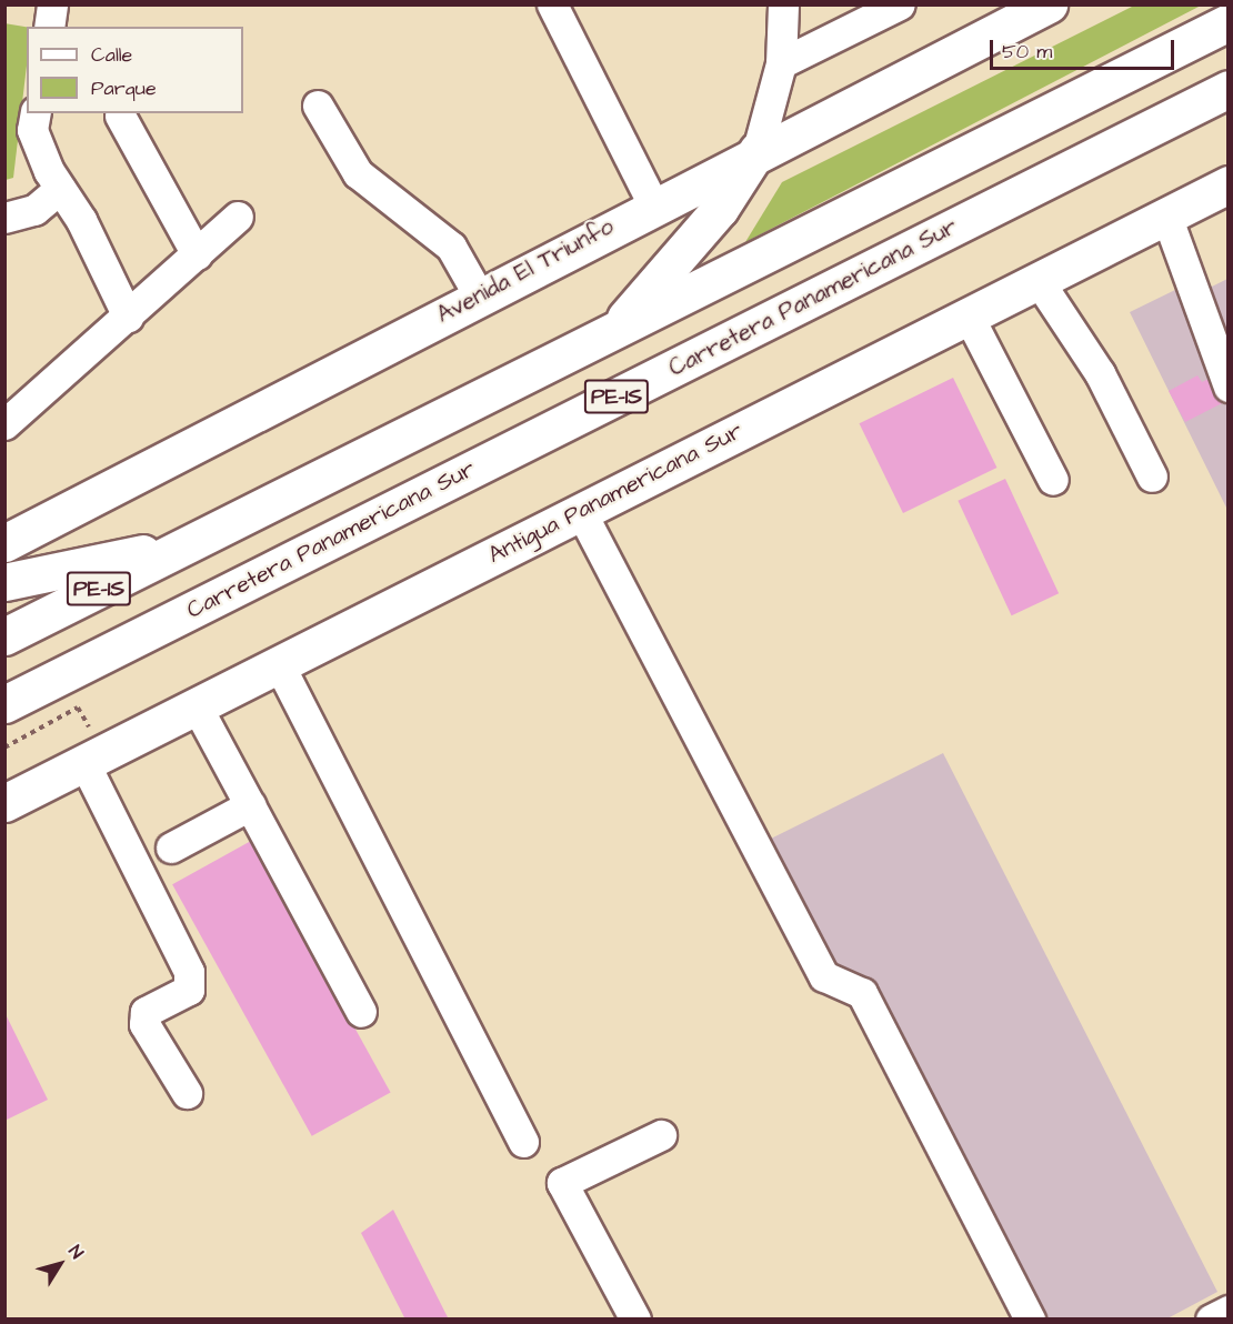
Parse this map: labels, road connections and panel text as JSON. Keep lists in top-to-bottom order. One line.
{"streets":{"main road":["Avenida El Triunfo","Carretera Panamericana Sur","PE-1S","Antigua Panamericana Sur"]},"legend":["Calle","Parque"],"scale_bar":"50 m","north":"top right"}
